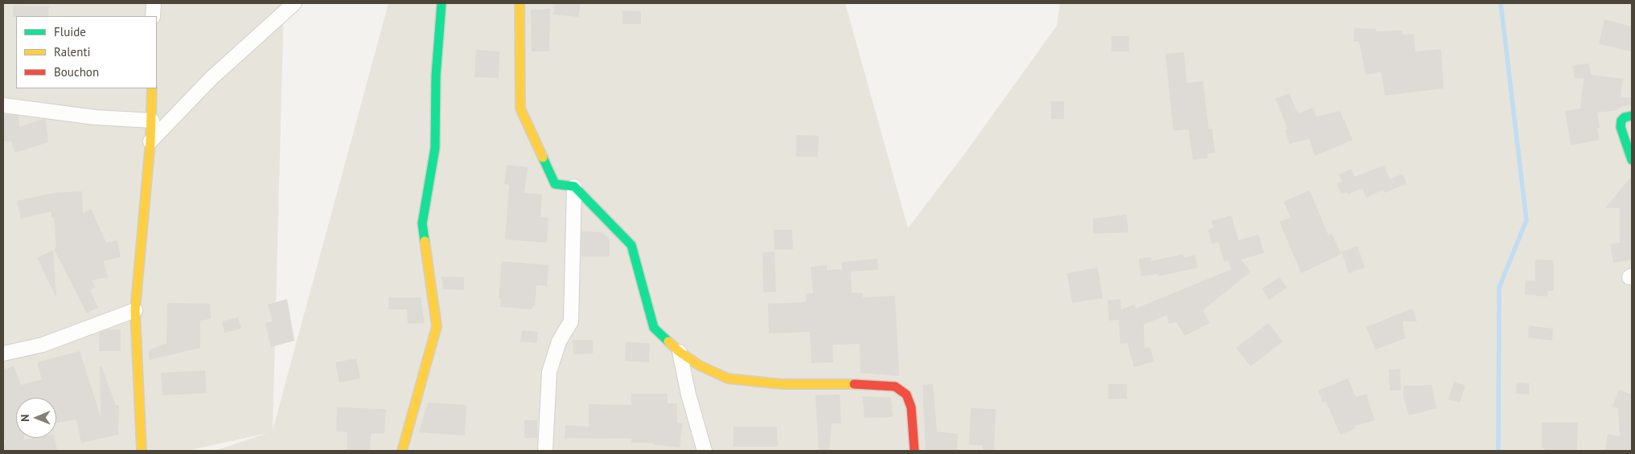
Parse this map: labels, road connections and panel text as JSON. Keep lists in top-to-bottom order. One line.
{"legend":["Fluide","Ralenti","Bouchon"],"north":"left"}
